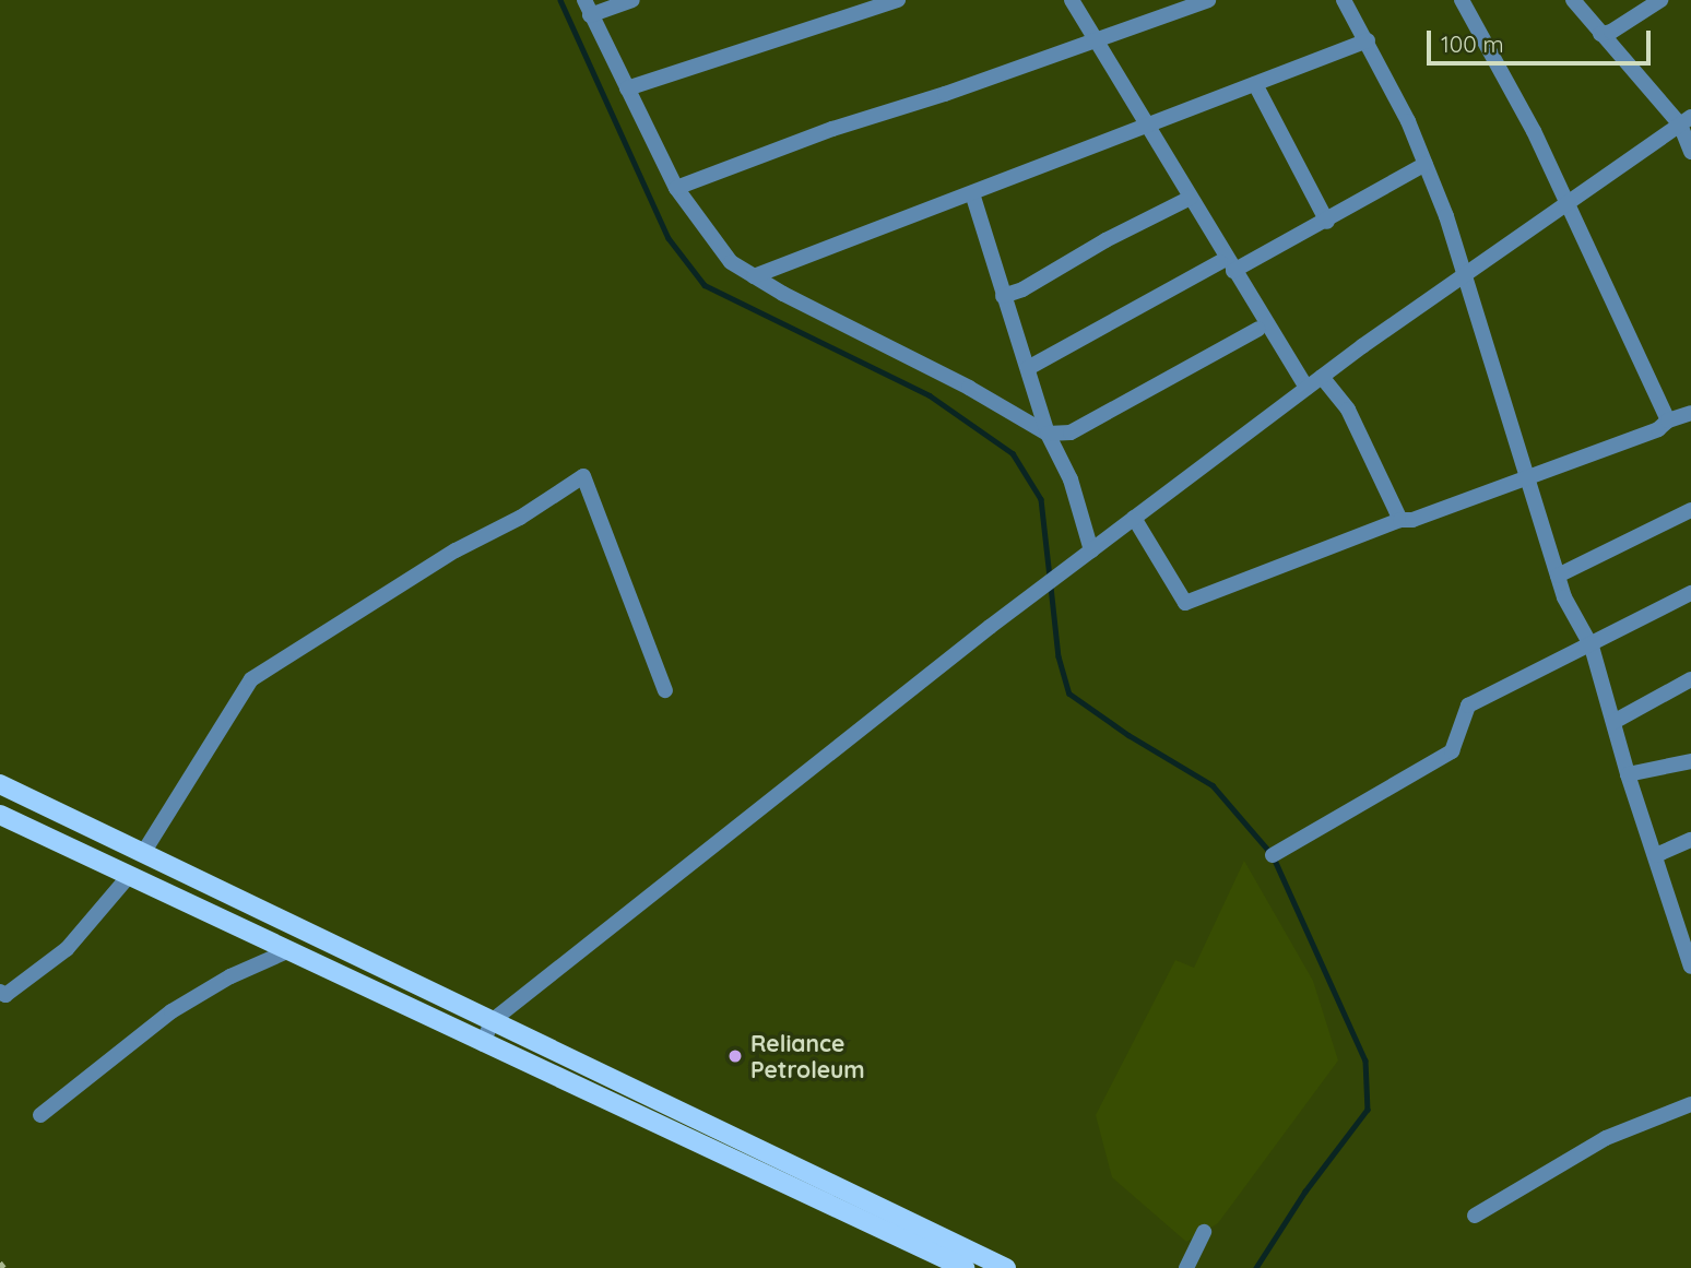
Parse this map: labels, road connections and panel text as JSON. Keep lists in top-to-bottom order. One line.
{"places":["Reliance Petroleum"],"scale_bar":"100 m"}
